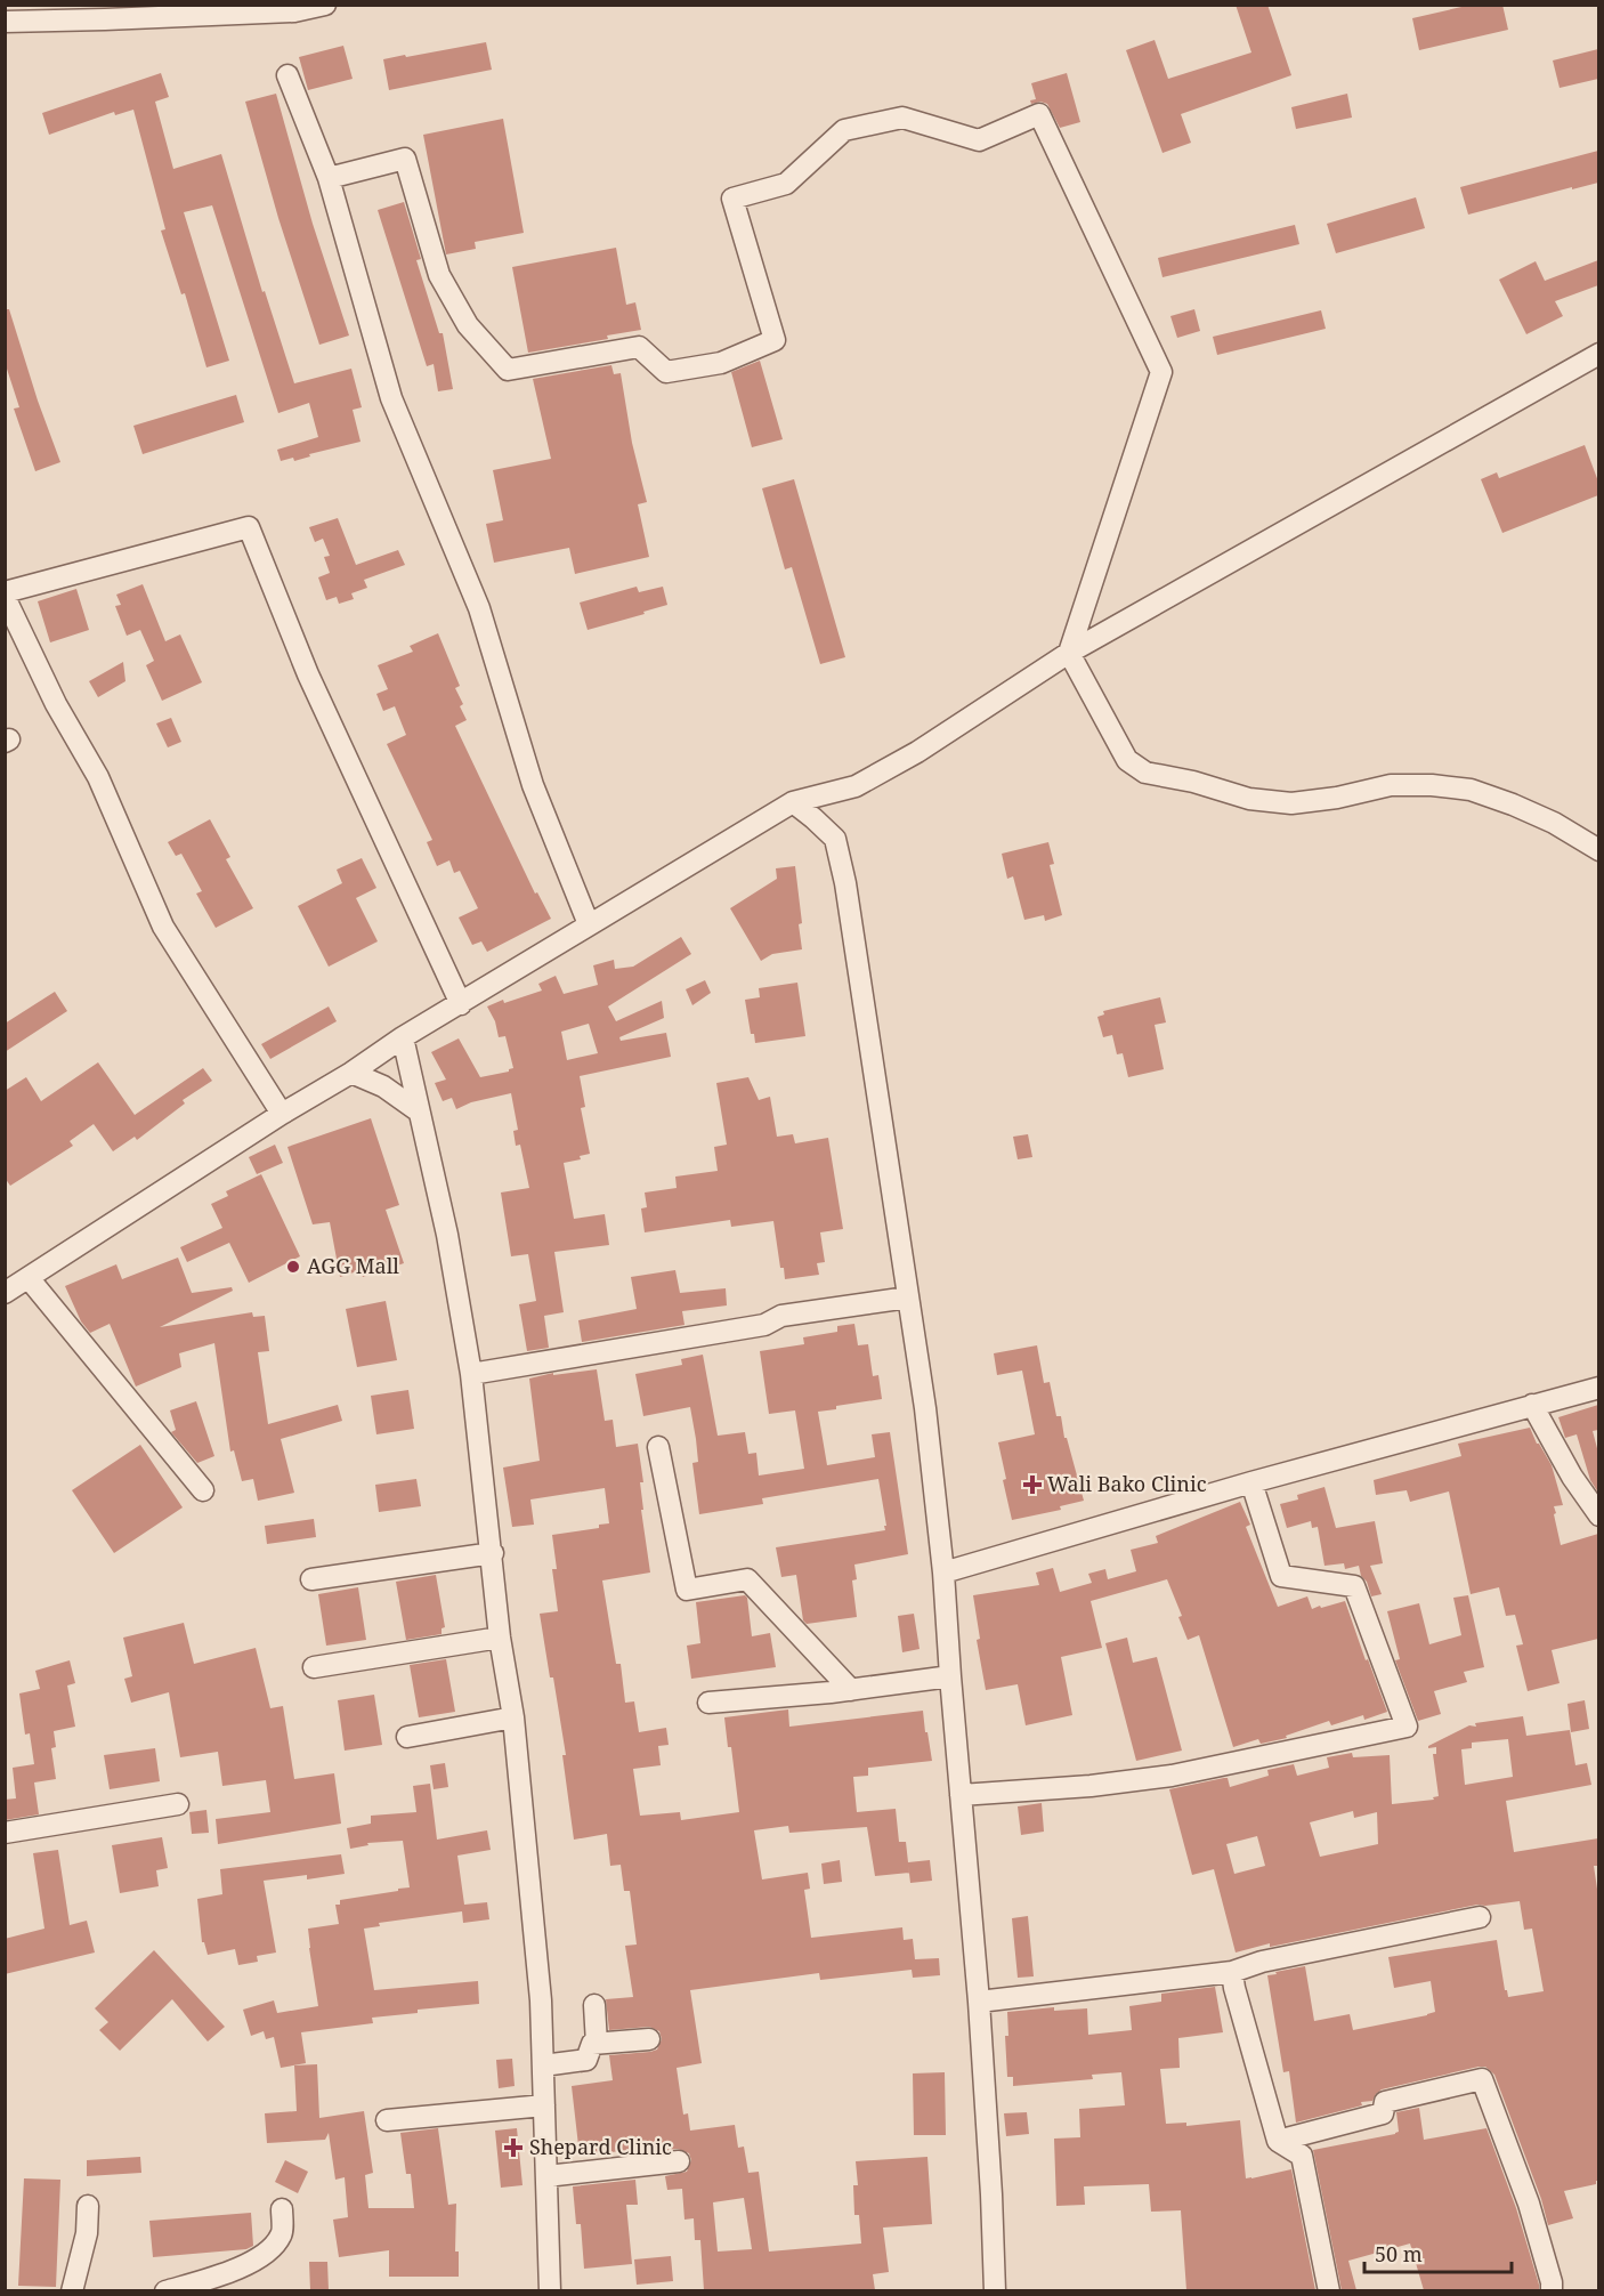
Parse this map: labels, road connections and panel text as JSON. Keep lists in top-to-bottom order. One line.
{"places":{"other":["AGG Mall"],"health":["Wali Bako Clinic","Shepard Clinic"]},"scale_bar":"50 m"}
